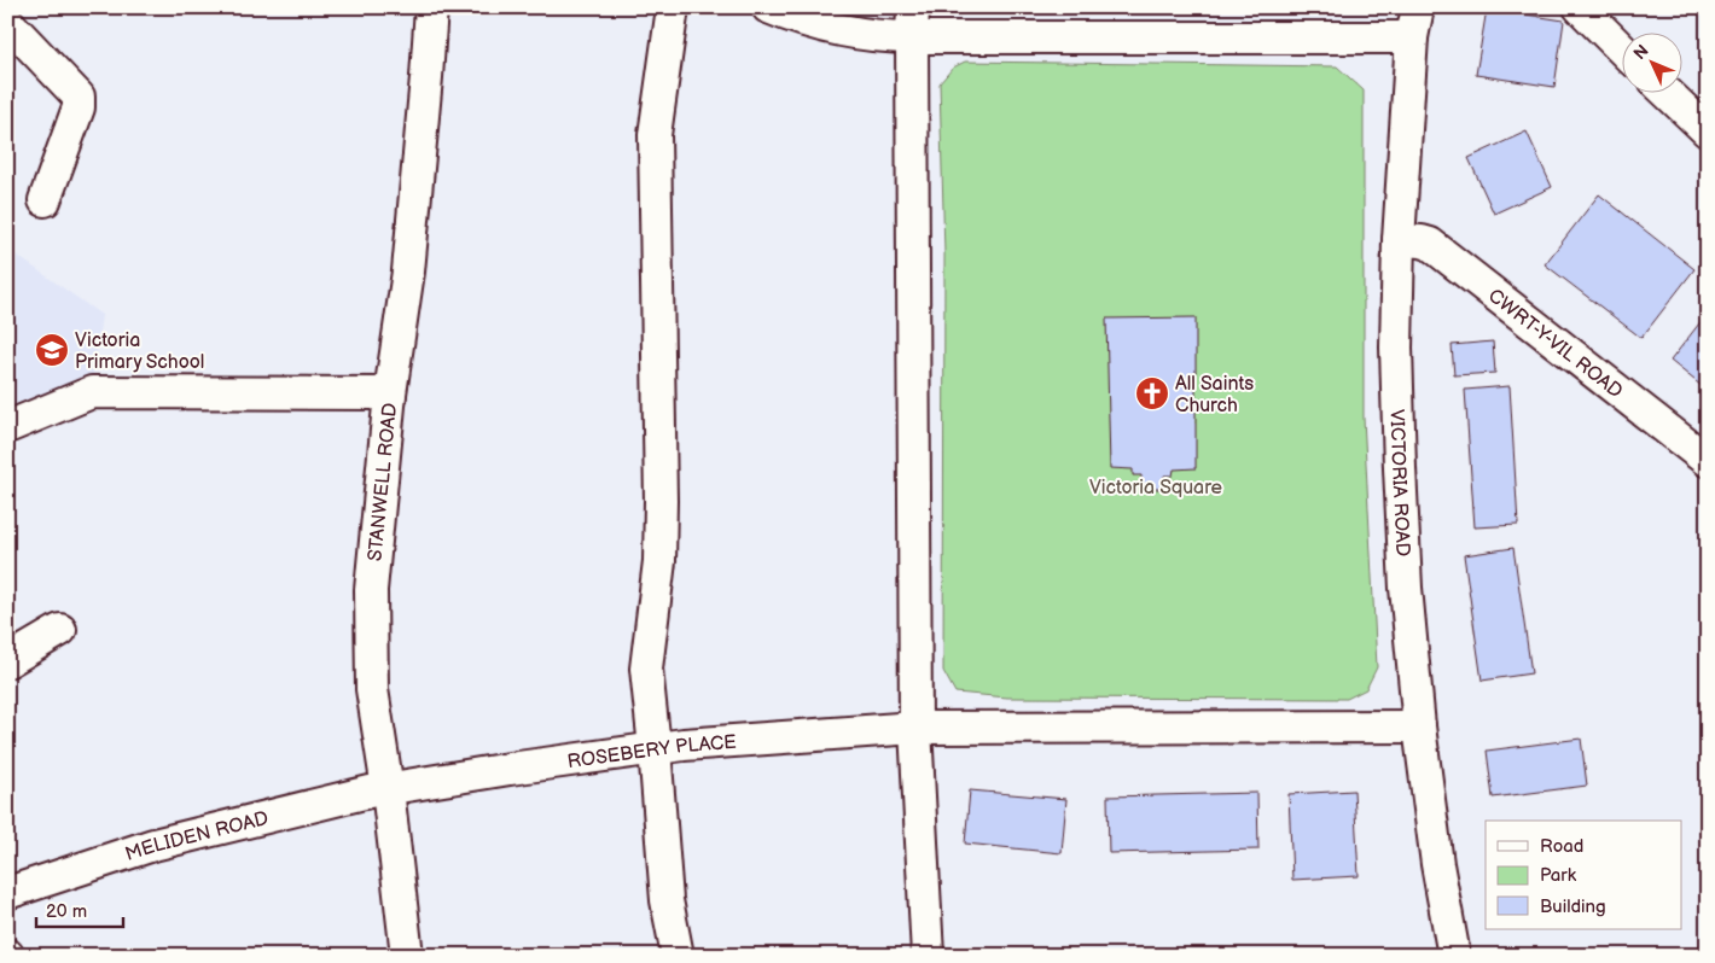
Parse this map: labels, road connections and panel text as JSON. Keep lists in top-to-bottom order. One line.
{"streets":{"street":["CWRT-Y-VIL ROAD","STANWELL ROAD","VICTORIA ROAD","ROSEBERY PLACE","MELIDEN ROAD"]},"crossings":[["CWRT-Y-VIL ROAD","VICTORIA ROAD"],["STANWELL ROAD","ROSEBERY PLACE"],["STANWELL ROAD","MELIDEN ROAD"],["ROSEBERY PLACE","MELIDEN ROAD"]],"parks":["Victoria Square"],"places":{"school or university":["Victoria Primary School"],"church":["All Saints Church"]},"legend":["Road","Park","Building"],"scale_bar":"20 m","north":"top left"}
